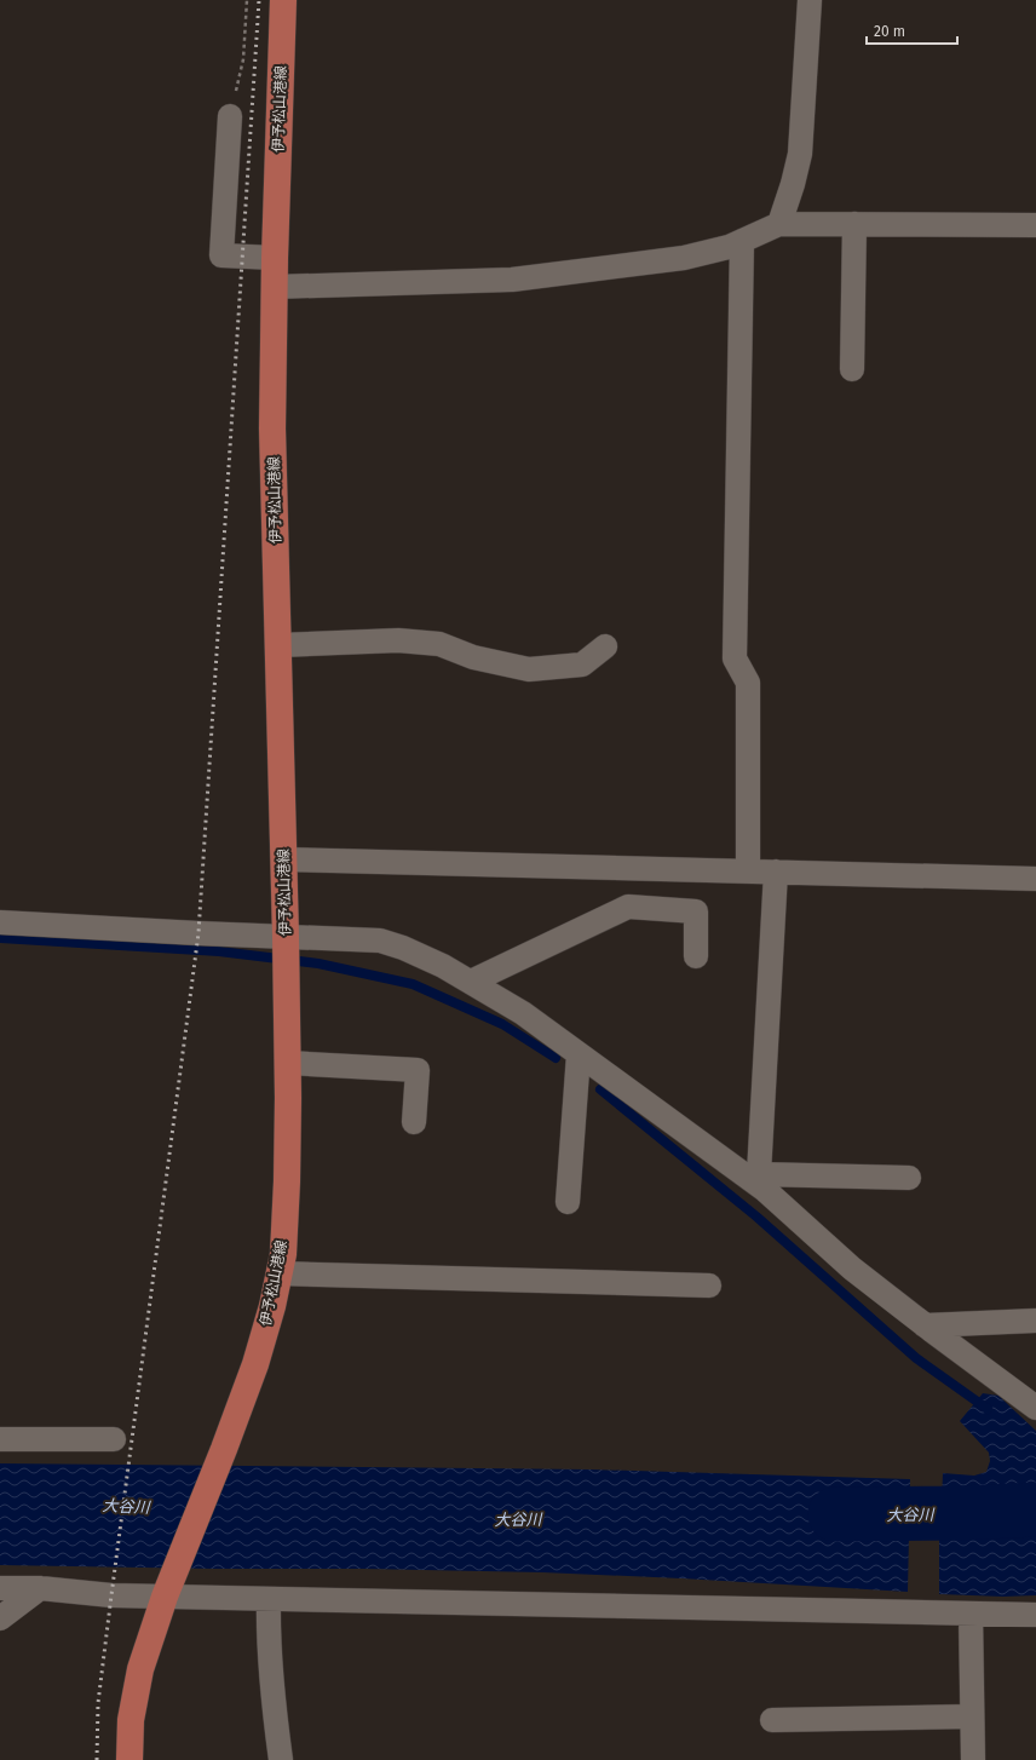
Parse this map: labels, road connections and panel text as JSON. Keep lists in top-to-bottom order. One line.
{"streets":{"main road":["伊予松山港線"]},"water":["大谷川"],"scale_bar":"20 m"}
